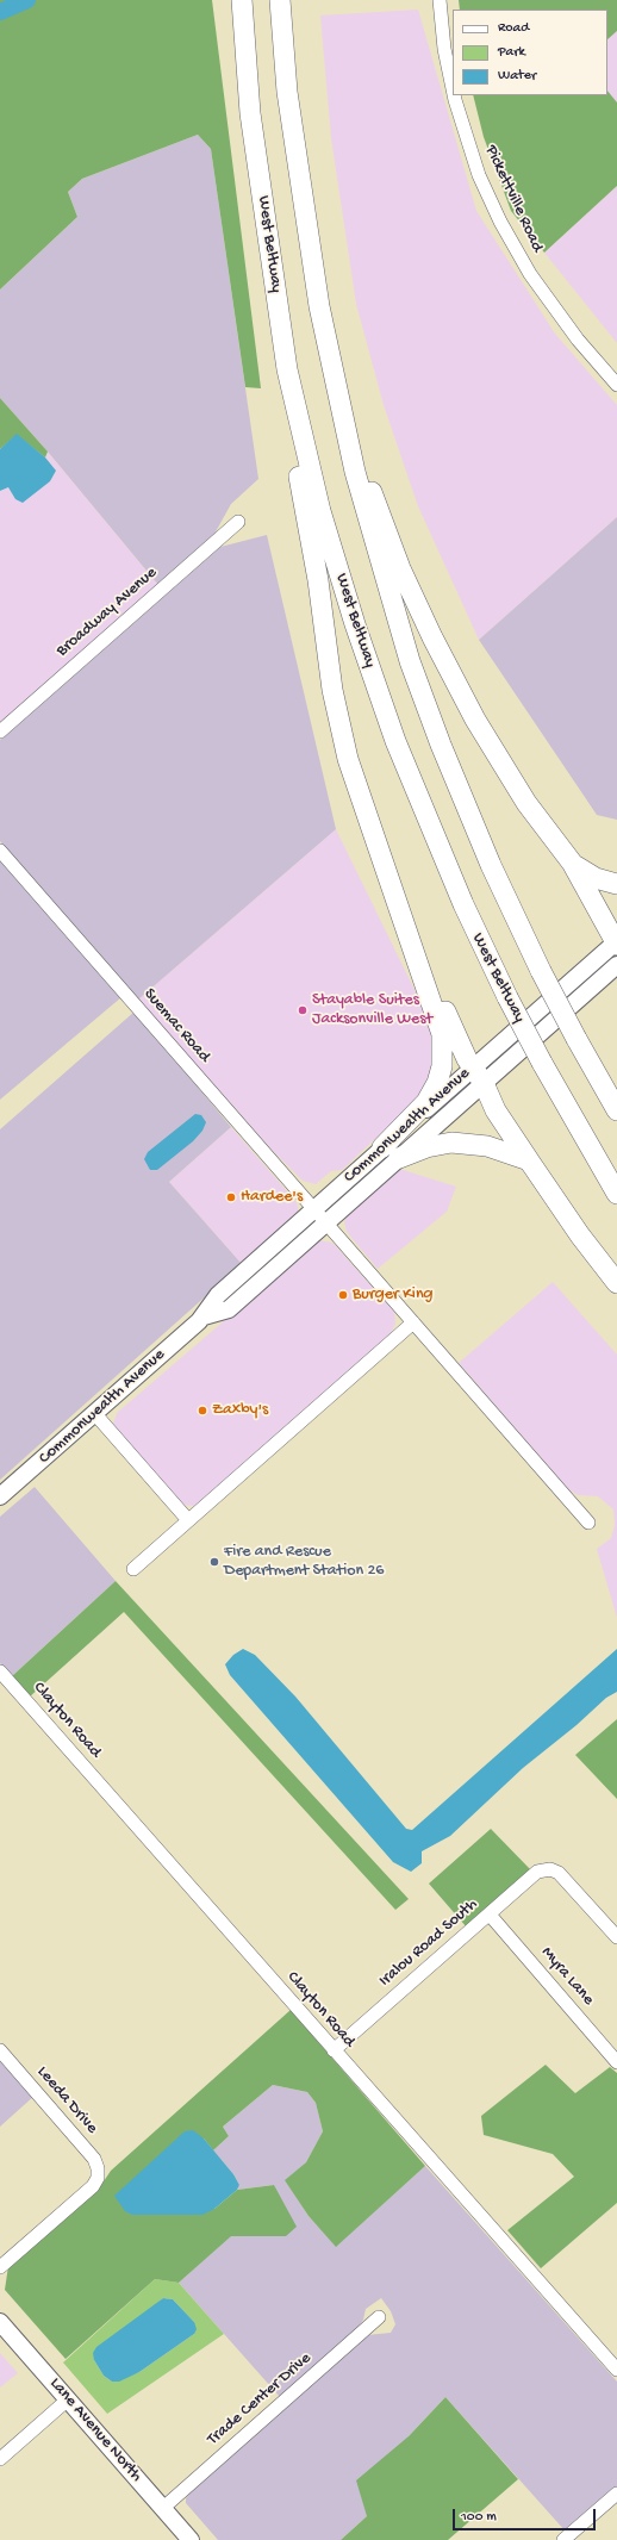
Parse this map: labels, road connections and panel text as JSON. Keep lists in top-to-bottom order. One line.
{"streets":{"highway":["West Beltway"],"main road":["Commonwealth Avenue","Lane Avenue North"],"street":["Pickettville Road","Broadway Avenue","Suemac Road","Clayton Road","Iralou Road South","Myra Lane","Leeda Drive","Trade Center Drive"]},"crossings":[["Suemac Road","Commonwealth Avenue"],["Clayton Road","Iralou Road South"],["Iralou Road South","Myra Lane"],["Trade Center Drive","Lane Avenue North"]],"places":["Stayable Suites Jacksonville West","Hardee's","Burger King","Zaxby's","Fire and Rescue Department Station 26"],"legend":["Road","Park","Water"],"scale_bar":"100 m"}
